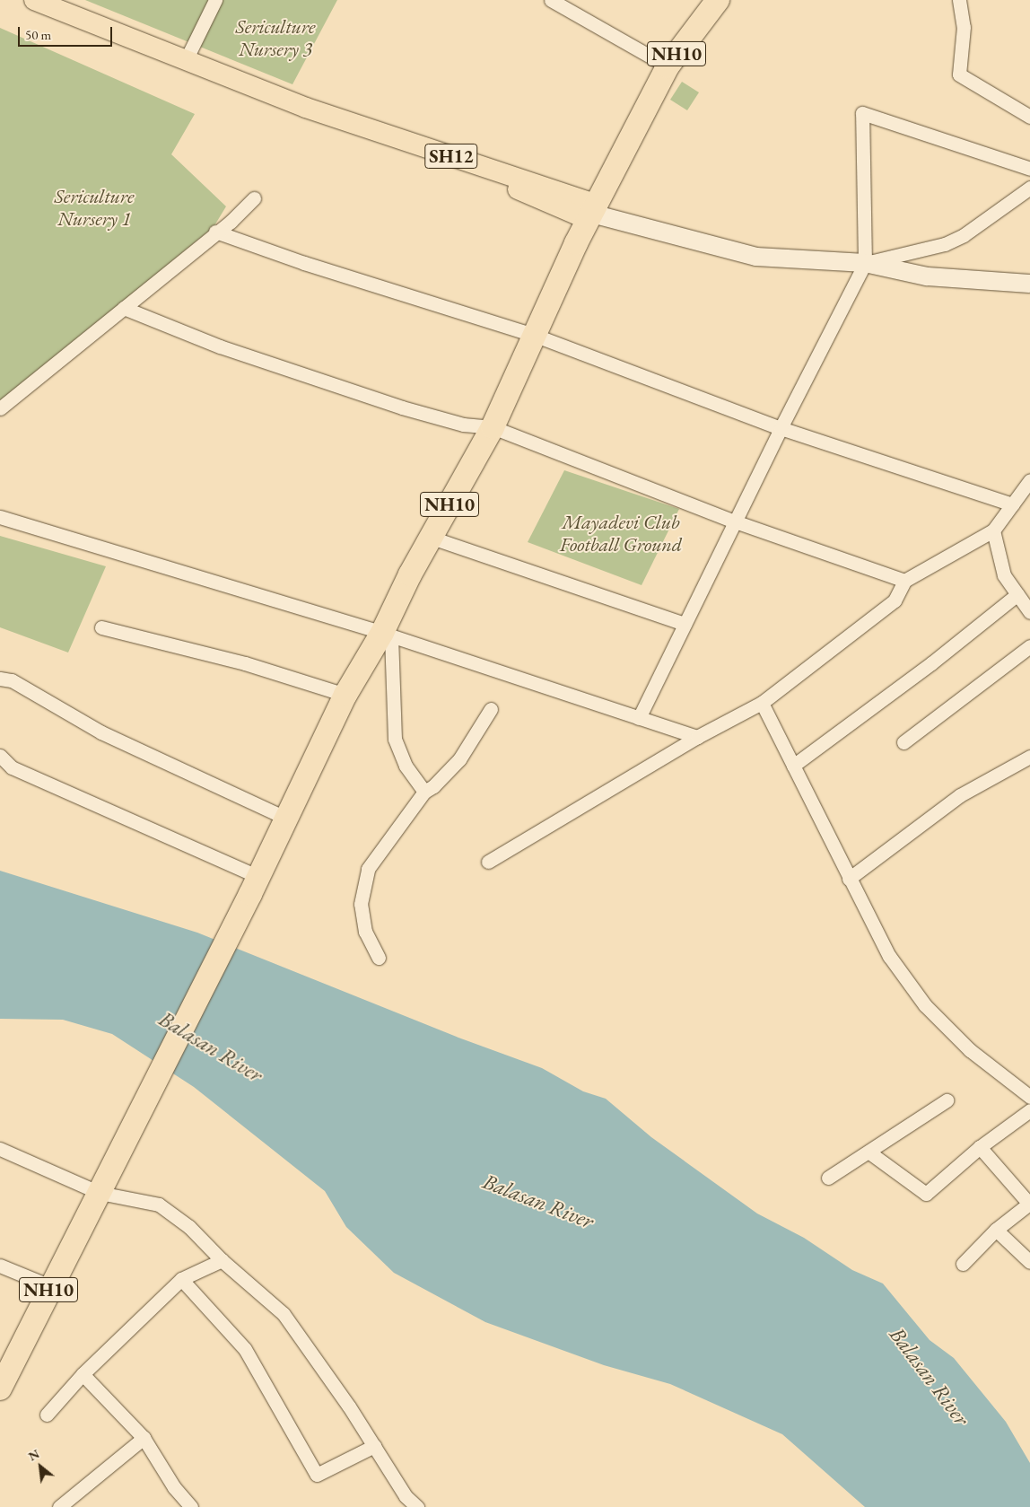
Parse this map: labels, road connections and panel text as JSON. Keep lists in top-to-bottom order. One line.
{"streets":{"highway":["NH10"],"main road":["SH12"]},"crossings":[["NH10","SH12"]],"water":["Balasan River"],"parks":["Sericulture Nursery 3","Sericulture Nursery 1","Mayadevi Club Football Ground"],"scale_bar":"50 m","north":"top left"}
